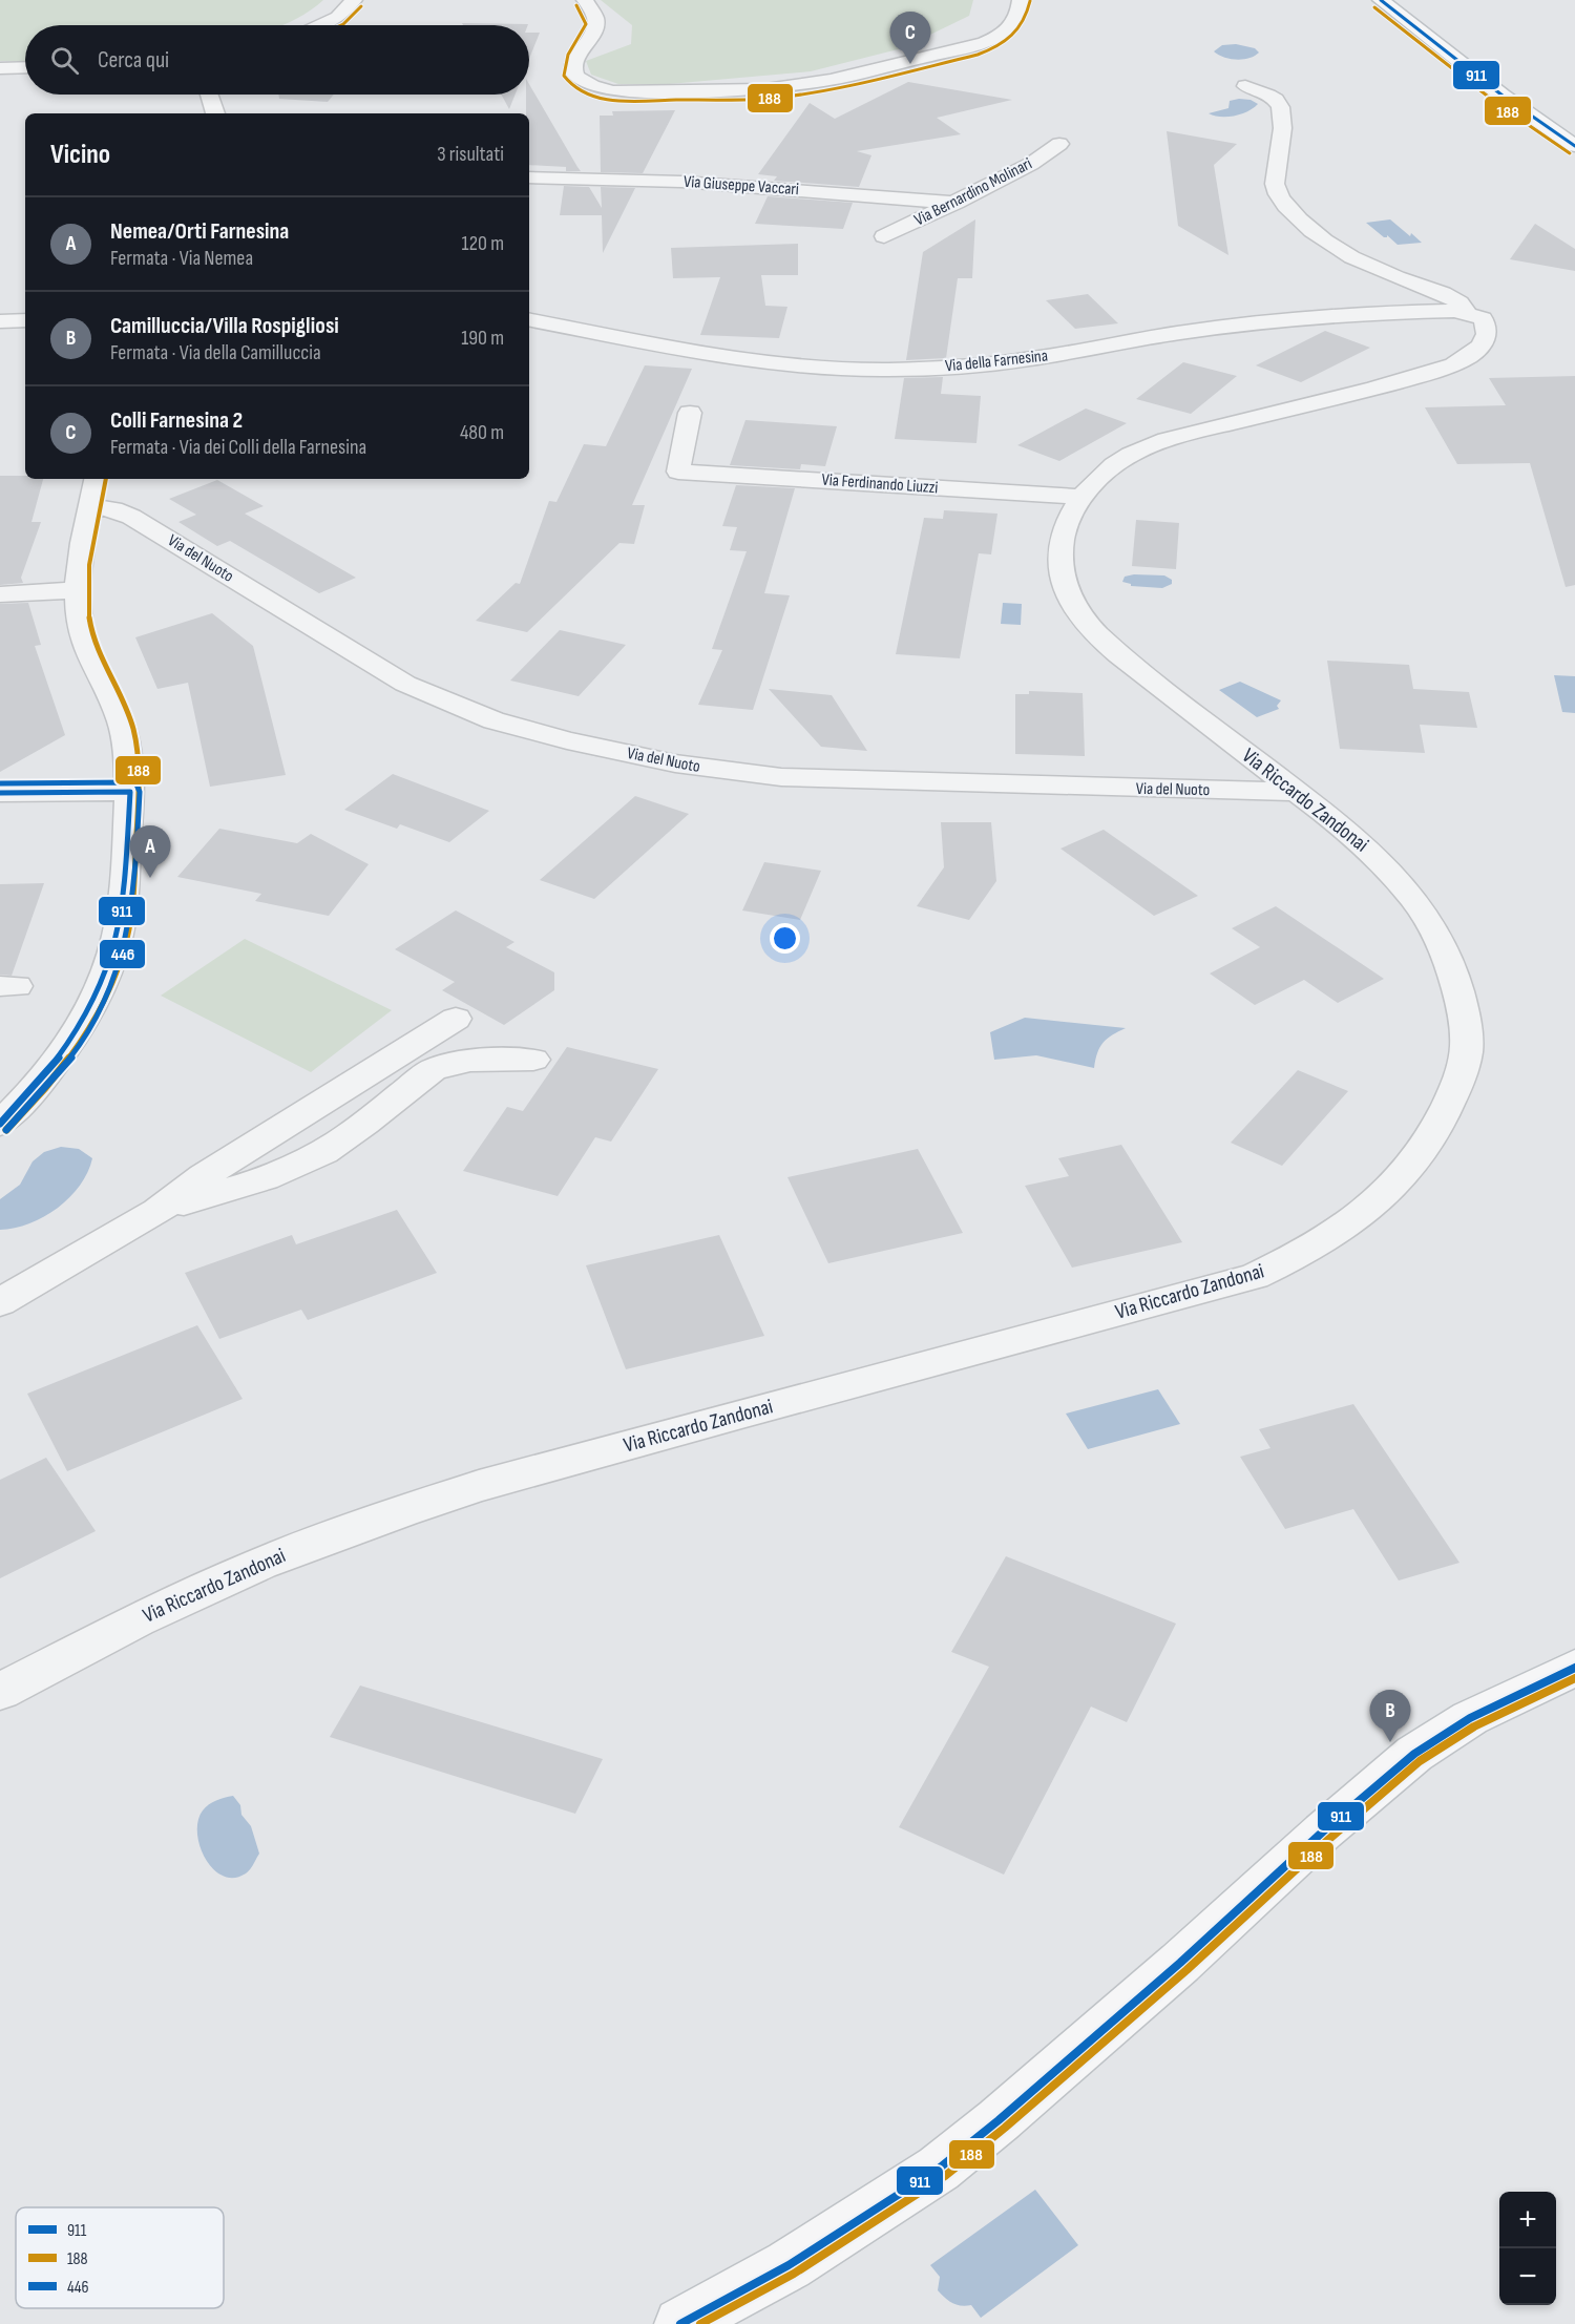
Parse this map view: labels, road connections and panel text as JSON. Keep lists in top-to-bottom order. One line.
{"streets":{"street":["Via Giuseppe Vaccari","Via Bernardino Molinari","Via della Farnesina","Via Ferdinando Liuzzi","Via del Nuoto","Via Riccardo Zandonai"]},"crossings":[["Via Giuseppe Vaccari","Via Bernardino Molinari"],["Via della Farnesina","Via Riccardo Zandonai"],["Via Ferdinando Liuzzi","Via Riccardo Zandonai"],["Via del Nuoto","Via Riccardo Zandonai"]],"lines":["transit line 911","transit line 188","transit line 446"],"legend":["911","188","446"],"page":{"pins":["C","A","B"],"search":"Cerca qui","heading":["Vicino","3 risultati"],"list":[{"mark":"A","name":"Nemea/Orti Farnesina","note":"Fermata · Via Nemea","value":"120 m"},{"mark":"B","name":"Camilluccia/Villa Rospigliosi","note":"Fermata · Via della Camilluccia","value":"190 m"},{"mark":"C","name":"Colli Farnesina 2","note":"Fermata · Via dei Colli della Farnesina","value":"480 m"}],"map_buttons":["+","−"]}}
